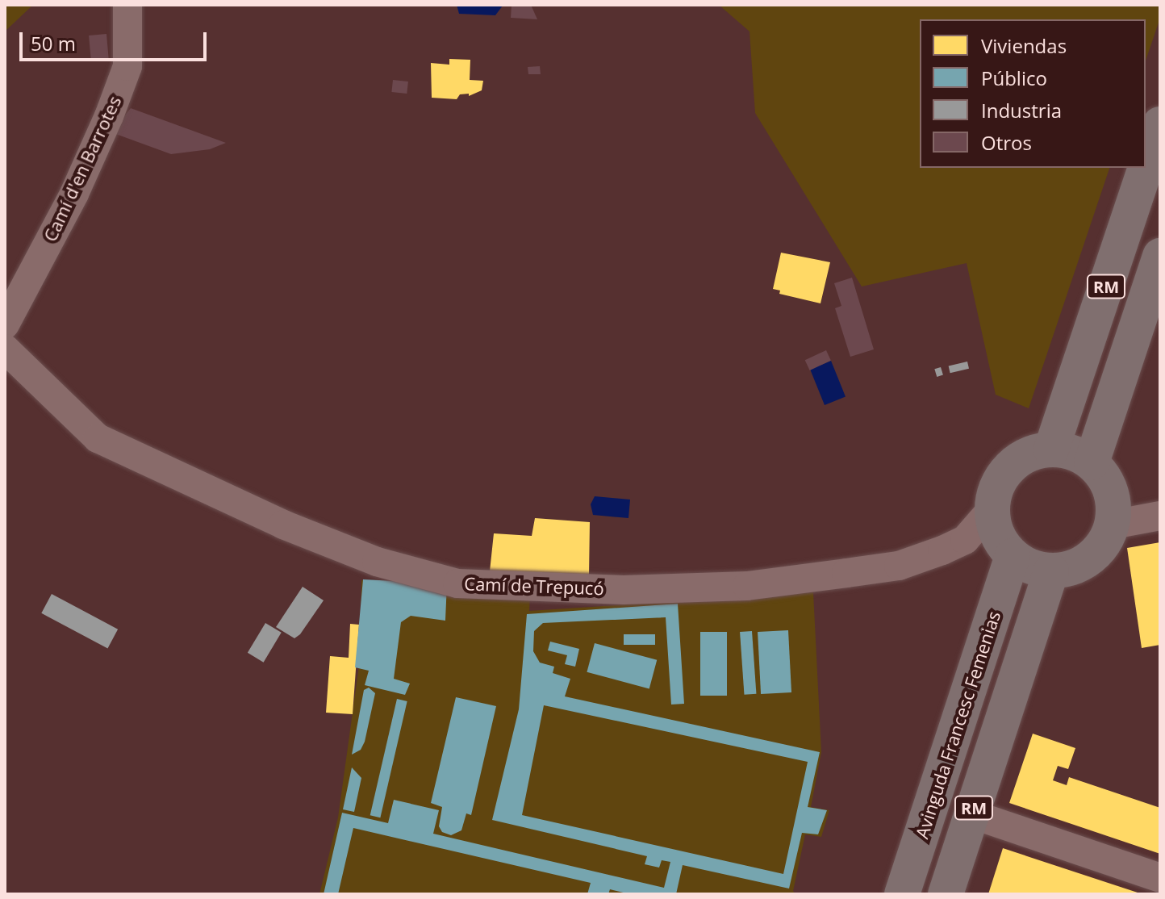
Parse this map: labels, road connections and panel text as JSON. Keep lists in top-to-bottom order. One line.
{"streets":{"main road":["RM","Avinguda Francesc Femenias"],"street":["Camí d'en Barrotes","Camí de Trepucó"]},"crossings":[["RM","Camí de Trepucó"],["RM","Avinguda Francesc Femenias"],["Camí de Trepucó","Avinguda Francesc Femenias"]],"legend":["Viviendas","Público","Industria","Otros"],"scale_bar":"50 m"}
